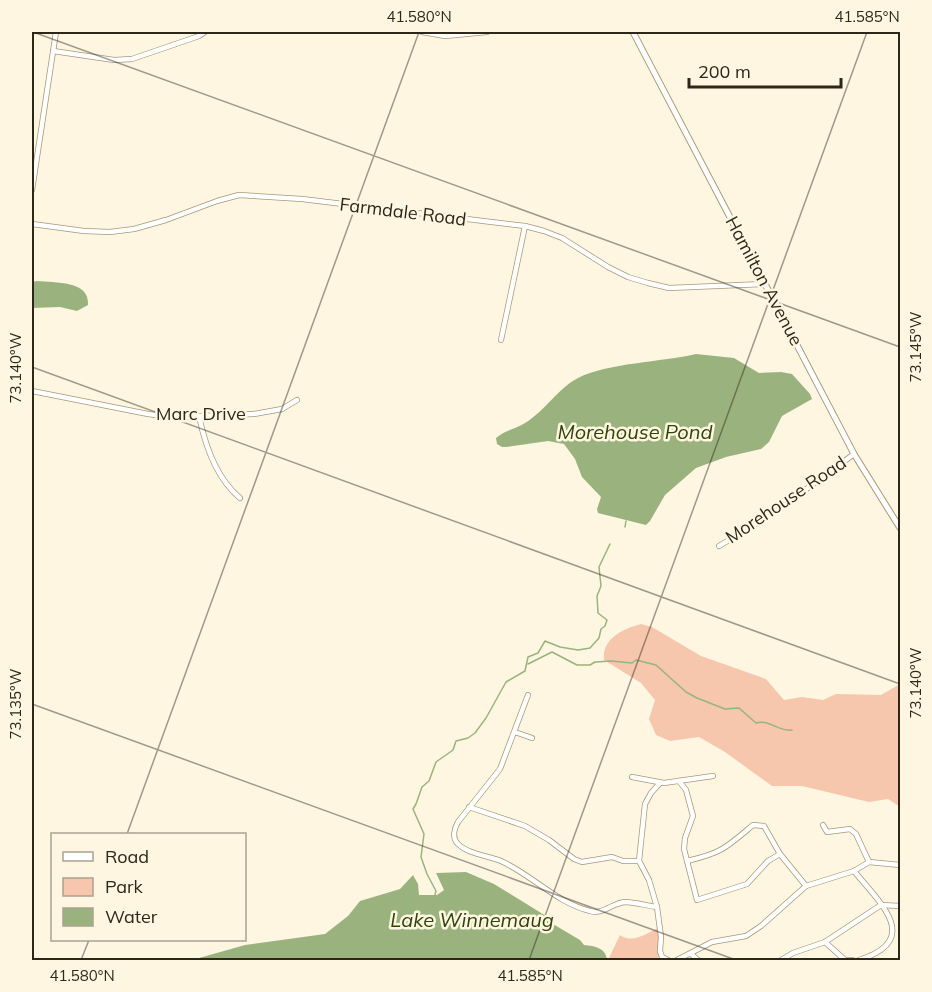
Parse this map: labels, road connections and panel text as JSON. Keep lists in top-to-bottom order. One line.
{"streets":{"street":["Farmdale Road","Hamilton Avenue","Marc Drive","Morehouse Road"]},"crossings":[["Farmdale Road","Hamilton Avenue"],["Hamilton Avenue","Morehouse Road"]],"water":["Morehouse Pond","Lake Winnemaug"],"legend":["Road","Park","Water"],"scale_bar":"200 m","coordinates":["41.580°N","41.585°N","73.145°W","73.140°W","73.135°W"]}
